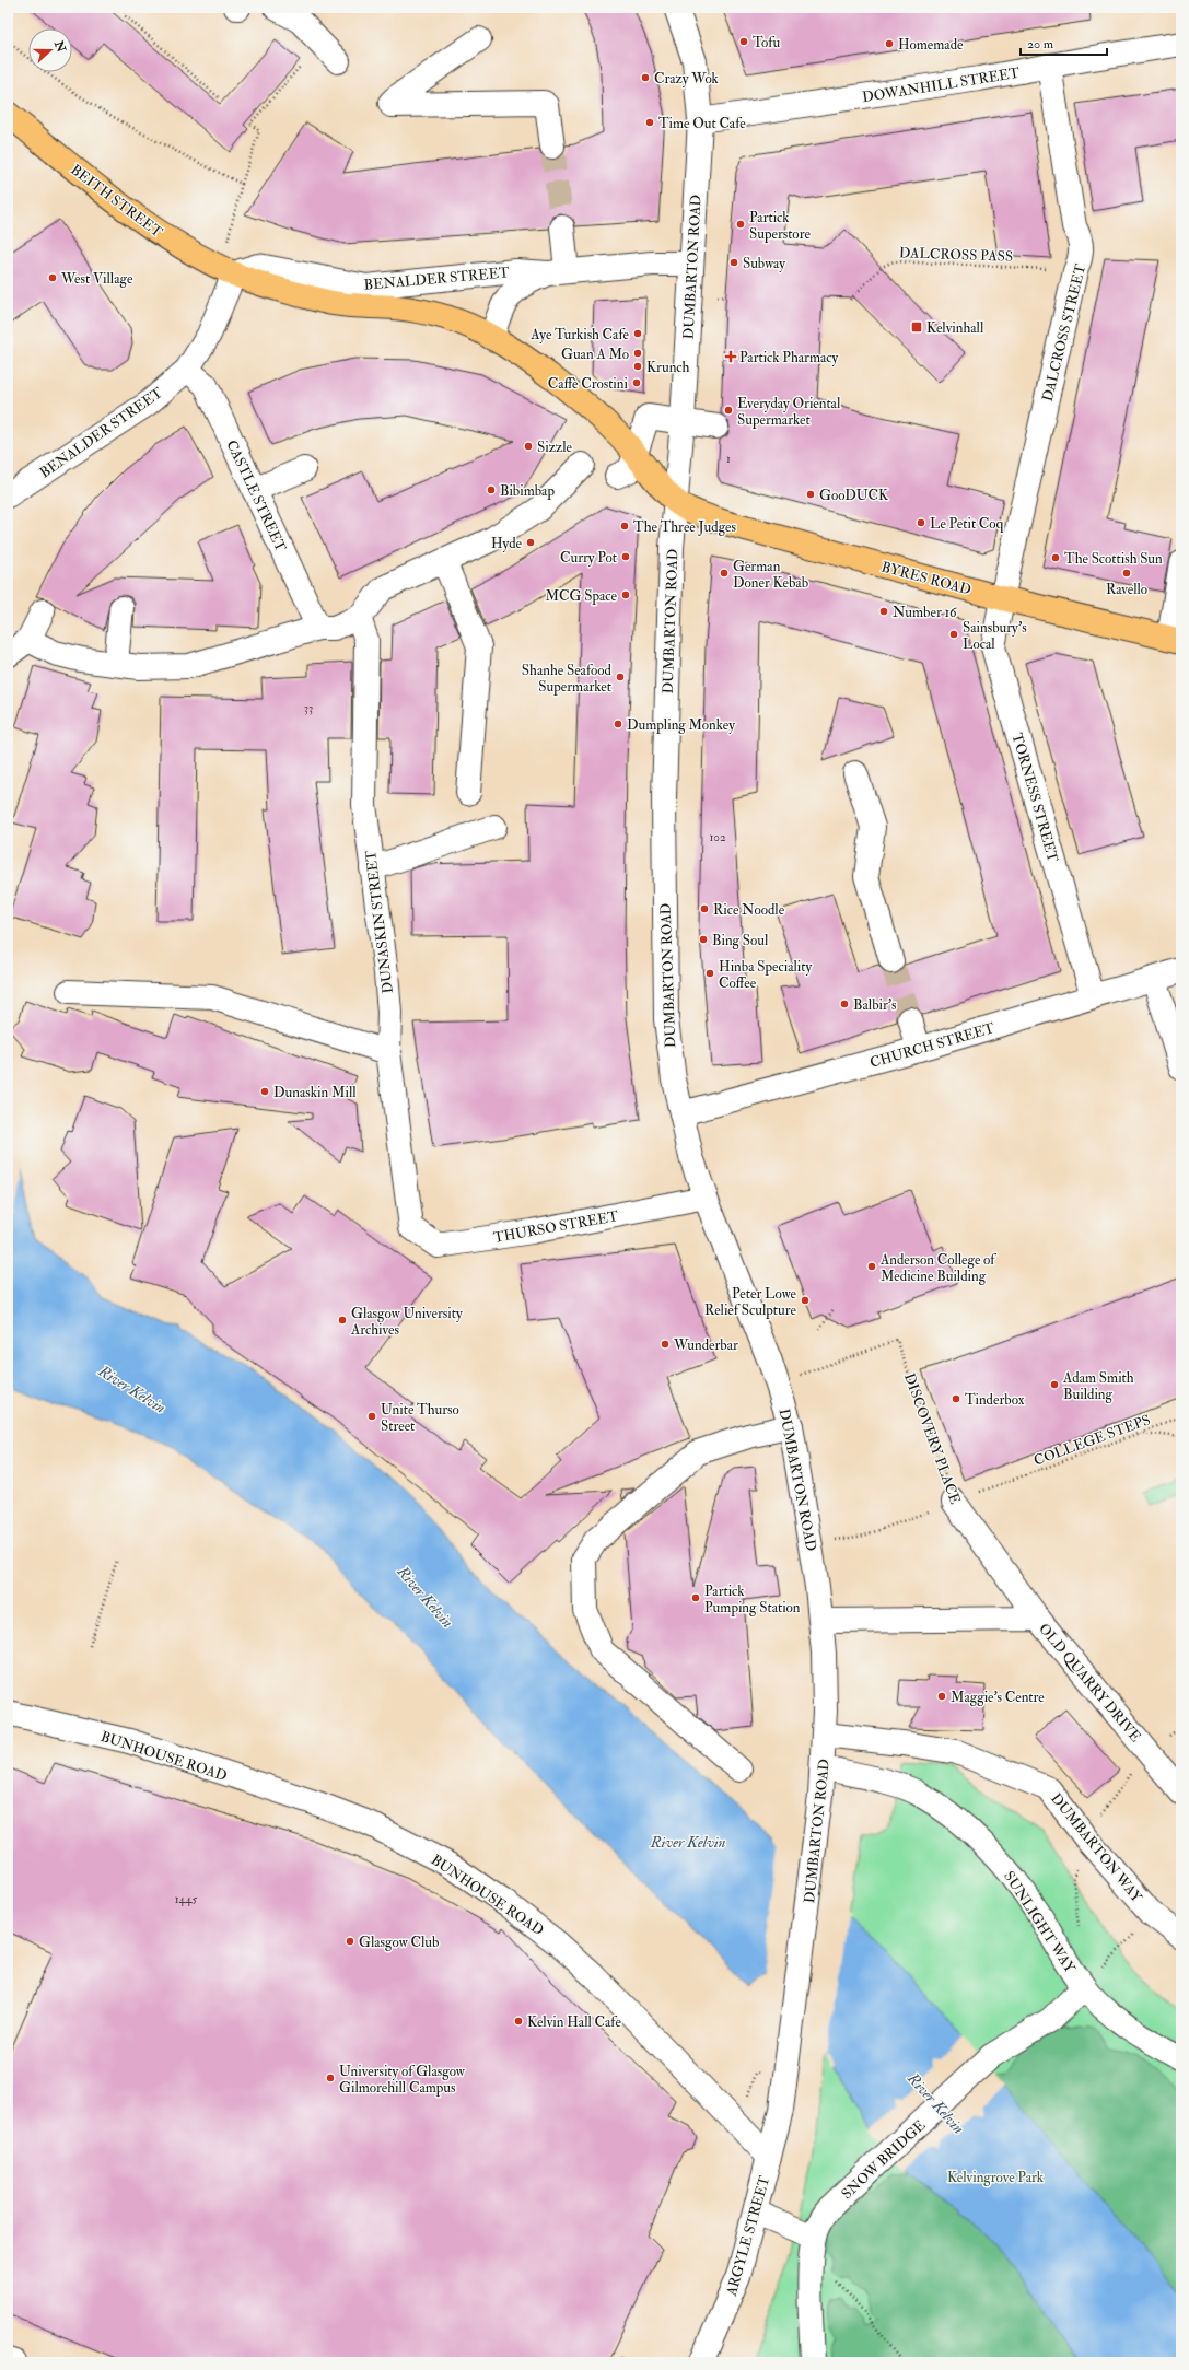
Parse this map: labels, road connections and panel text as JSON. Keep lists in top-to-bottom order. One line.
{"streets":{"main road":["BEITH STREET","BYRES ROAD"],"street":["DOWANHILL STREET","DUMBARTON ROAD","BENALDER STREET","DALCROSS STREET","CASTLE STREET","TORNESS STREET","DUNASKIN STREET","CHURCH STREET","THURSO STREET","DISCOVERY PLACE","OLD QUARRY DRIVE","BUNHOUSE ROAD","DUMBARTON WAY","SUNLIGHT WAY","SNOW BRIDGE","ARGYLE STREET"],"path":["DALCROSS PASS","COLLEGE STEPS"]},"crossings":[["DOWANHILL STREET","DUMBARTON ROAD"],["DOWANHILL STREET","DALCROSS STREET"],["BEITH STREET","DUMBARTON ROAD"],["BEITH STREET","BENALDER STREET"],["BEITH STREET","BYRES ROAD"],["DALCROSS PASS","DALCROSS STREET"],["DUMBARTON ROAD","BENALDER STREET"],["DUMBARTON ROAD","BYRES ROAD"],["DUMBARTON ROAD","CHURCH STREET"],["DUMBARTON ROAD","THURSO STREET"],["DUMBARTON ROAD","DISCOVERY PLACE"],["DUMBARTON ROAD","OLD QUARRY DRIVE"],["DUMBARTON ROAD","BUNHOUSE ROAD"],["DUMBARTON ROAD","DUMBARTON WAY"],["DUMBARTON ROAD","SUNLIGHT WAY"],["DUMBARTON ROAD","ARGYLE STREET"],["BENALDER STREET","CASTLE STREET"],["DALCROSS STREET","BYRES ROAD"],["DALCROSS STREET","TORNESS STREET"],["BYRES ROAD","TORNESS STREET"],["TORNESS STREET","CHURCH STREET"],["DUNASKIN STREET","THURSO STREET"],["DISCOVERY PLACE","OLD QUARRY DRIVE"],["BUNHOUSE ROAD","ARGYLE STREET"],["SUNLIGHT WAY","SNOW BRIDGE"]],"water":["River Kelvin"],"parks":["Kelvingrove Park"],"places":{"other":["Tofu","Homemade","Crazy Wok","Time Out Cafe","Partick Superstore","Subway","West Village","Aye Turkish Cafe","Guan A Mo","Krunch","Caffè Crostini","Everyday Oriental Supermarket","Sizzle","Bibimbap","GooDUCK","Le Petit Coq","The Three Judges","Hyde","Curry Pot","The Scottish Sun","German Doner Kebab","Ravello","MCG Space","Number 16","Sainsbury's Local","Shanhe Seafood Supermarket","Dumpling Monkey","Rice Noodle","Bing Soul","Hinba Speciality Coffee","Balbir's","Dunaskin Mill","Anderson College of Medicine Building","Peter Lowe Relief Sculpture","Glasgow University Archives","Wunderbar","Adam Smith Building","Tinderbox","Unite Thurso Street","Partick Pumping Station","Maggie's Centre","Glasgow Club","Kelvin Hall Cafe","University of Glasgow Gilmorehill Campus"],"transit":["Kelvinhall"],"health":["Partick Pharmacy"]},"house_numbers":["1","33","102","1445"],"scale_bar":"20 m","north":"right"}
